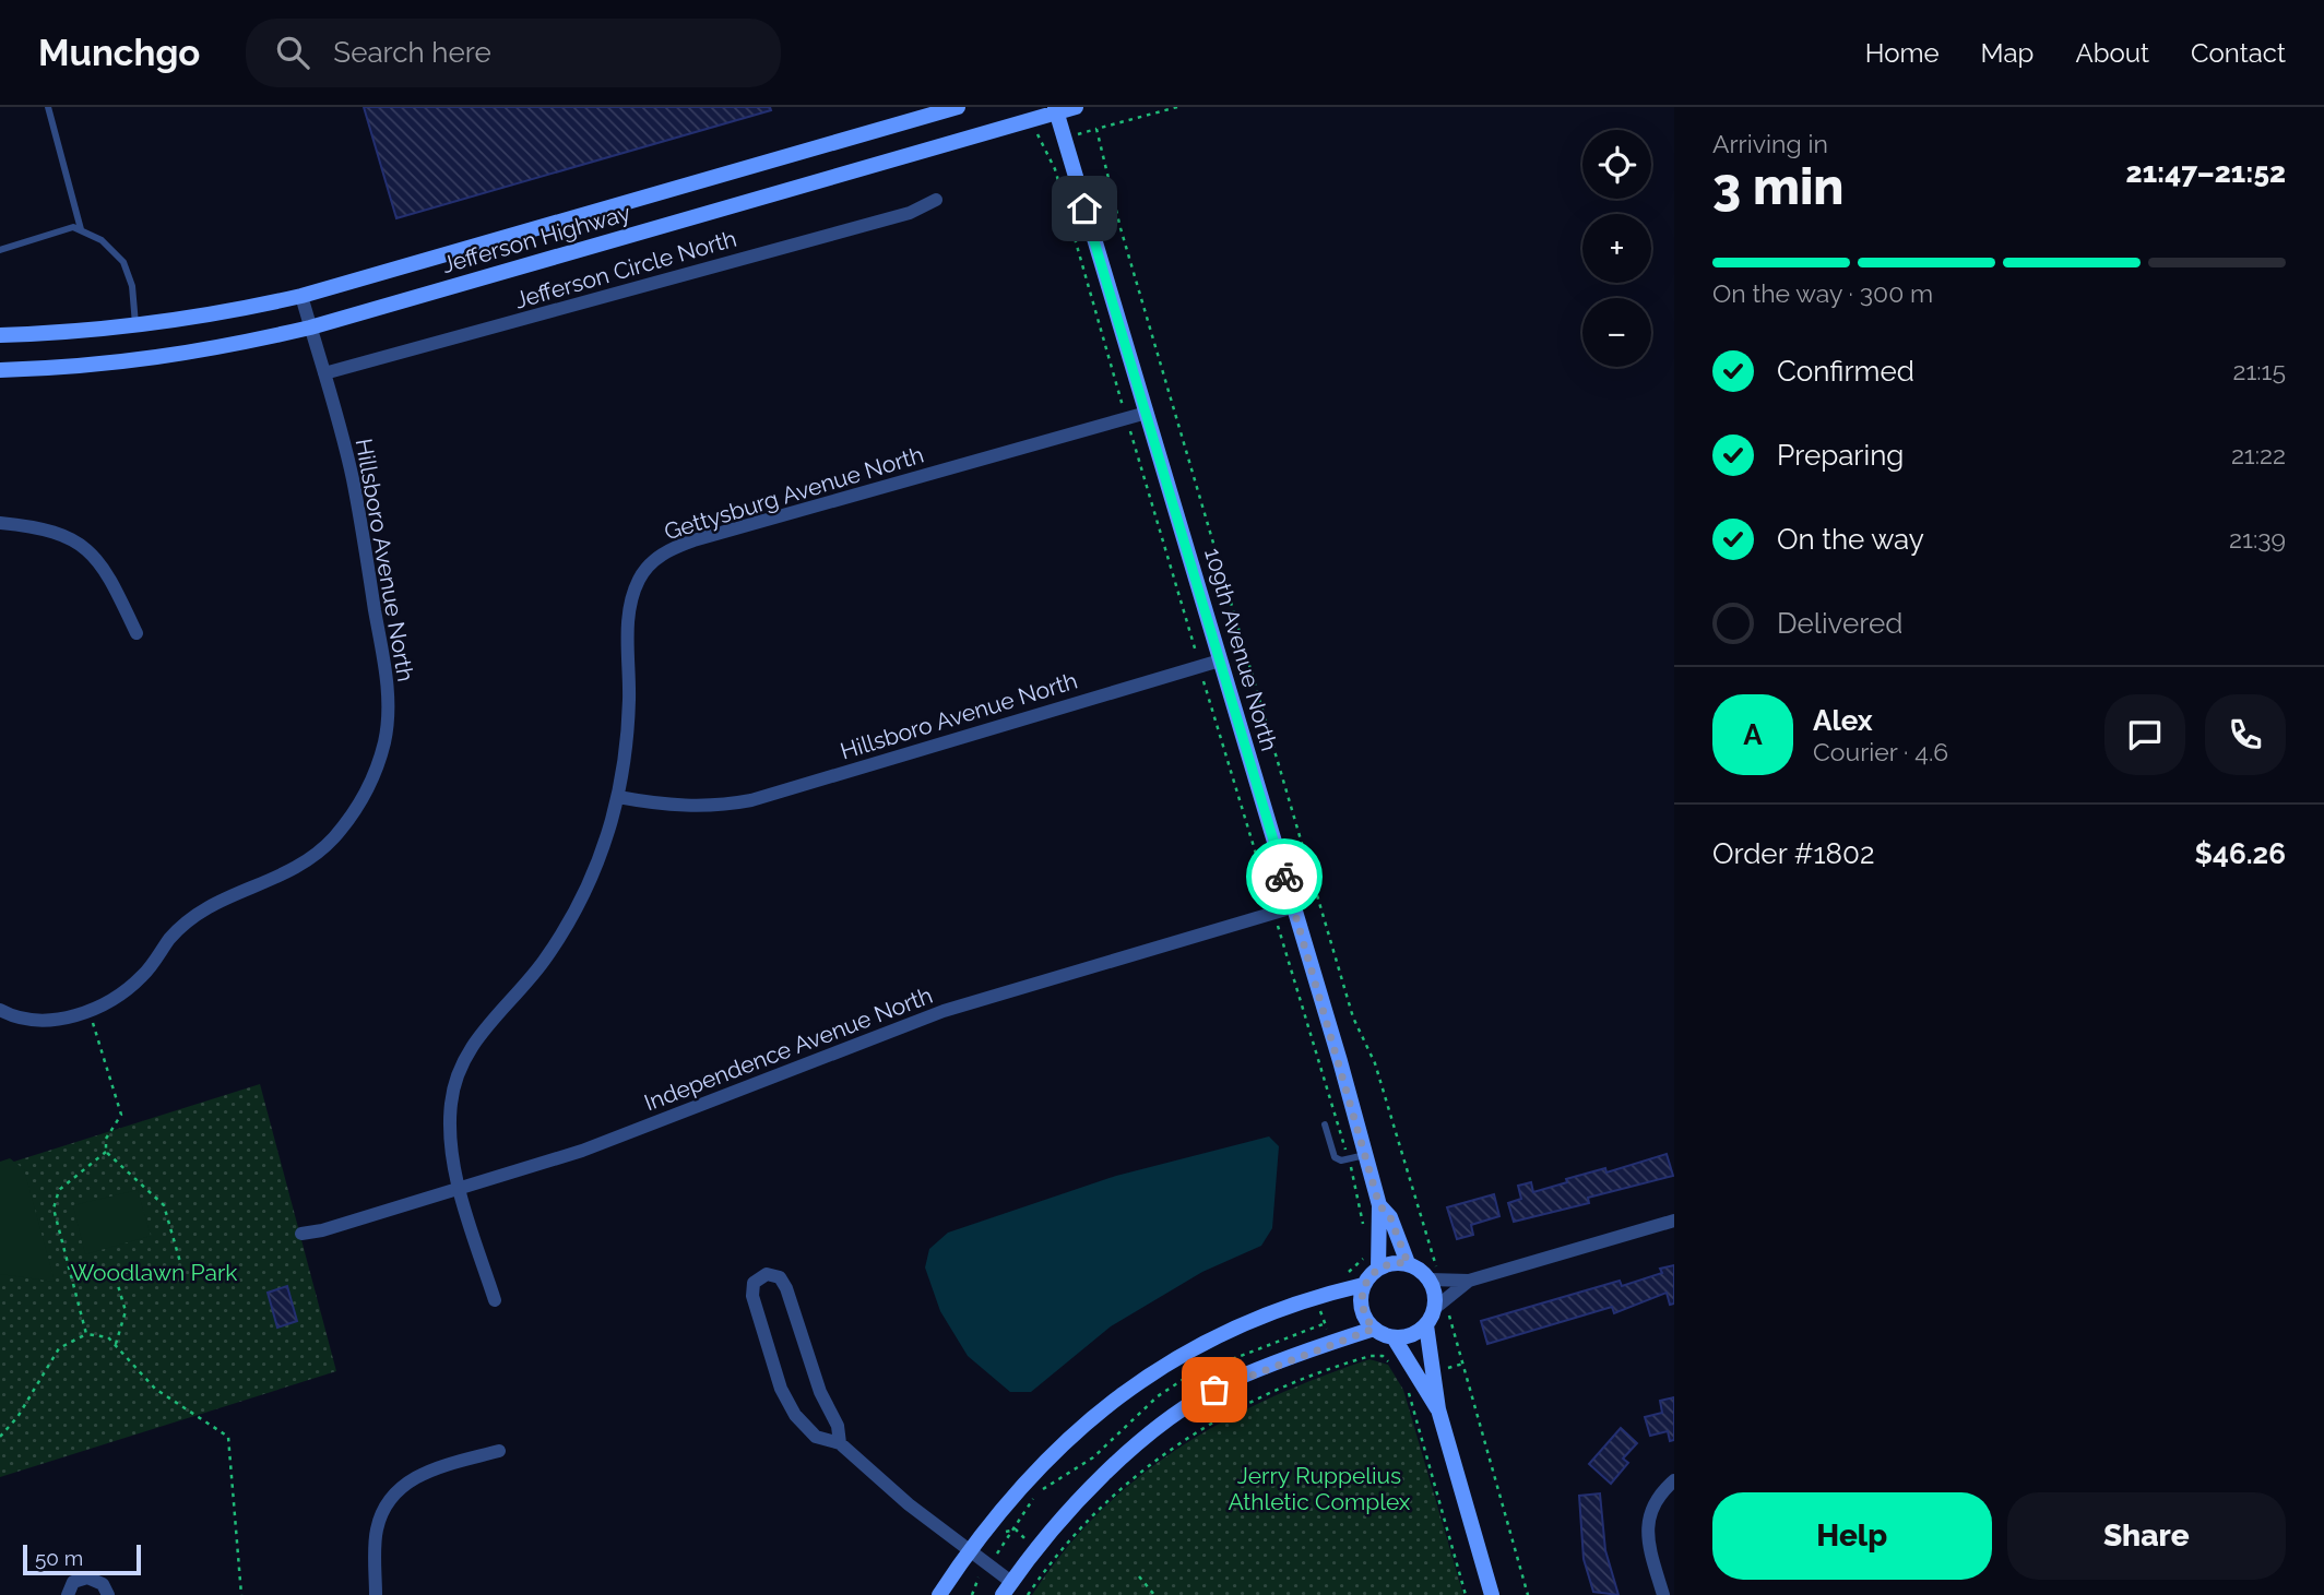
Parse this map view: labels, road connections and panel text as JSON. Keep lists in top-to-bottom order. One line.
{"streets":{"street":["Jefferson Highway","Jefferson Circle North","Gettysburg Avenue North","Hillsboro Avenue North","109th Avenue North","Independence Avenue North"]},"crossings":[["Jefferson Highway","Hillsboro Avenue North"],["Jefferson Highway","109th Avenue North"],["Jefferson Circle North","Hillsboro Avenue North"],["Gettysburg Avenue North","Hillsboro Avenue North"],["Gettysburg Avenue North","109th Avenue North"],["Gettysburg Avenue North","Independence Avenue North"],["Hillsboro Avenue North","109th Avenue North"],["109th Avenue North","Independence Avenue North"]],"parks":["Woodlawn Park","Jerry Ruppelius Athletic Complex"],"scale_bar":"50 m","page":{"header":"Munchgo","search":"Search here","nav":["Home","Map","About","Contact"],"heading":["3 min","Arriving in","21:47–21:52"],"panel":["Alex","Courier · 4.6","Order #1802","$46.26"],"map_buttons":["+","−"],"bar":"On the way · 300 m","list":[["Confirmed","21:15"],["Preparing","21:22"],["On the way","21:39"],"Delivered"],"round":"A","buttons":["Help","Share"],"scale":"50 m"}}
